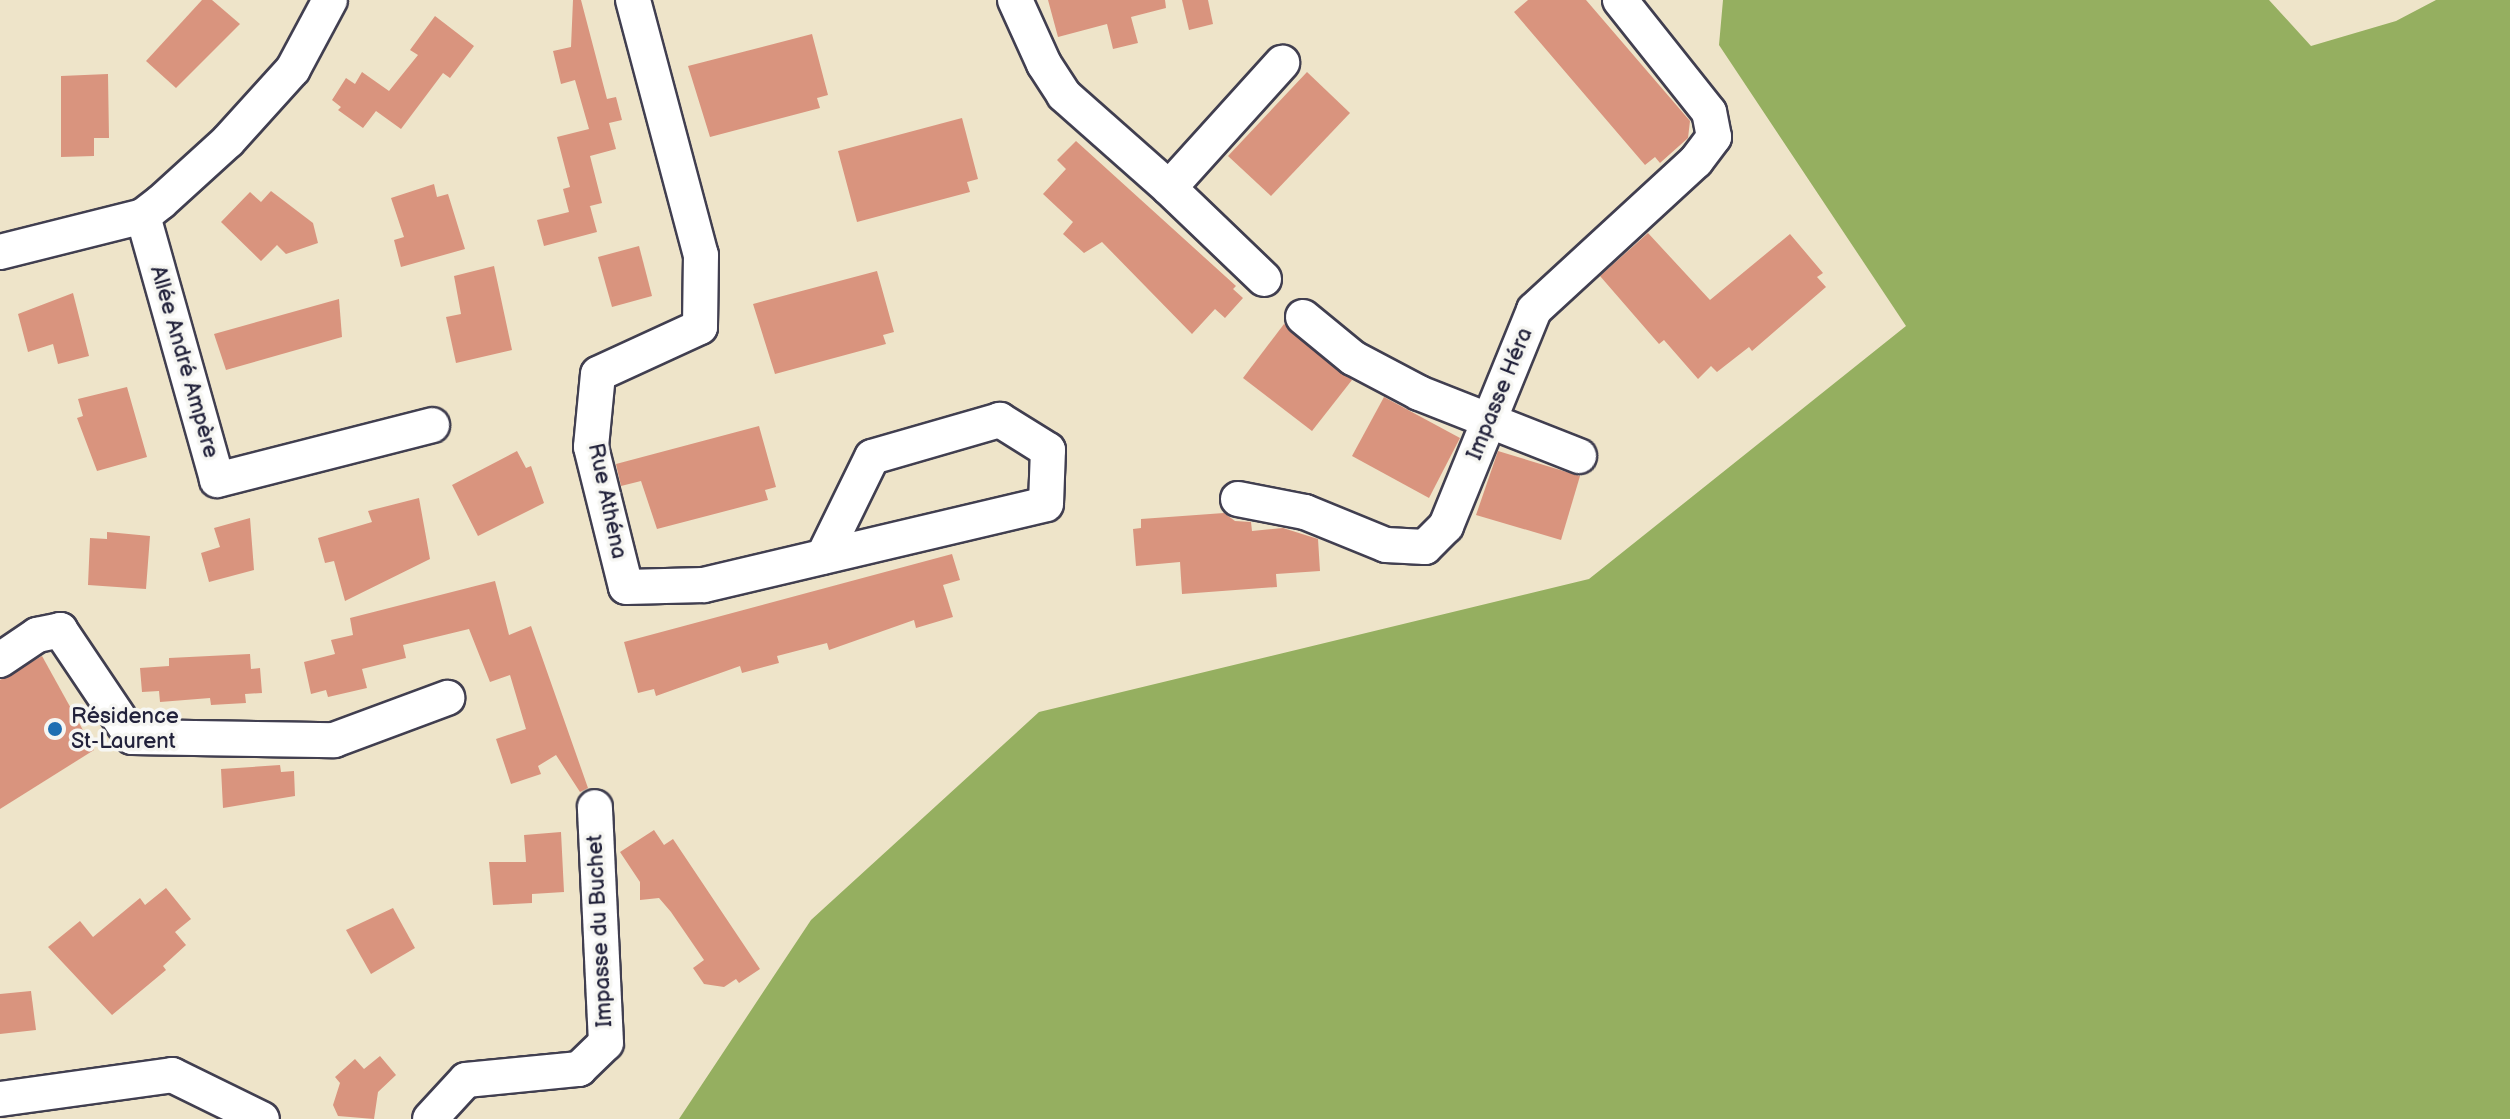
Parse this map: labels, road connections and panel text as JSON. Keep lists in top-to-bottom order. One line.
{"streets":{"street":["Allée André Ampère","Impasse Héra","Rue Athéna","Impasse du Buchet"]},"places":["Résidence St-Laurent"]}
